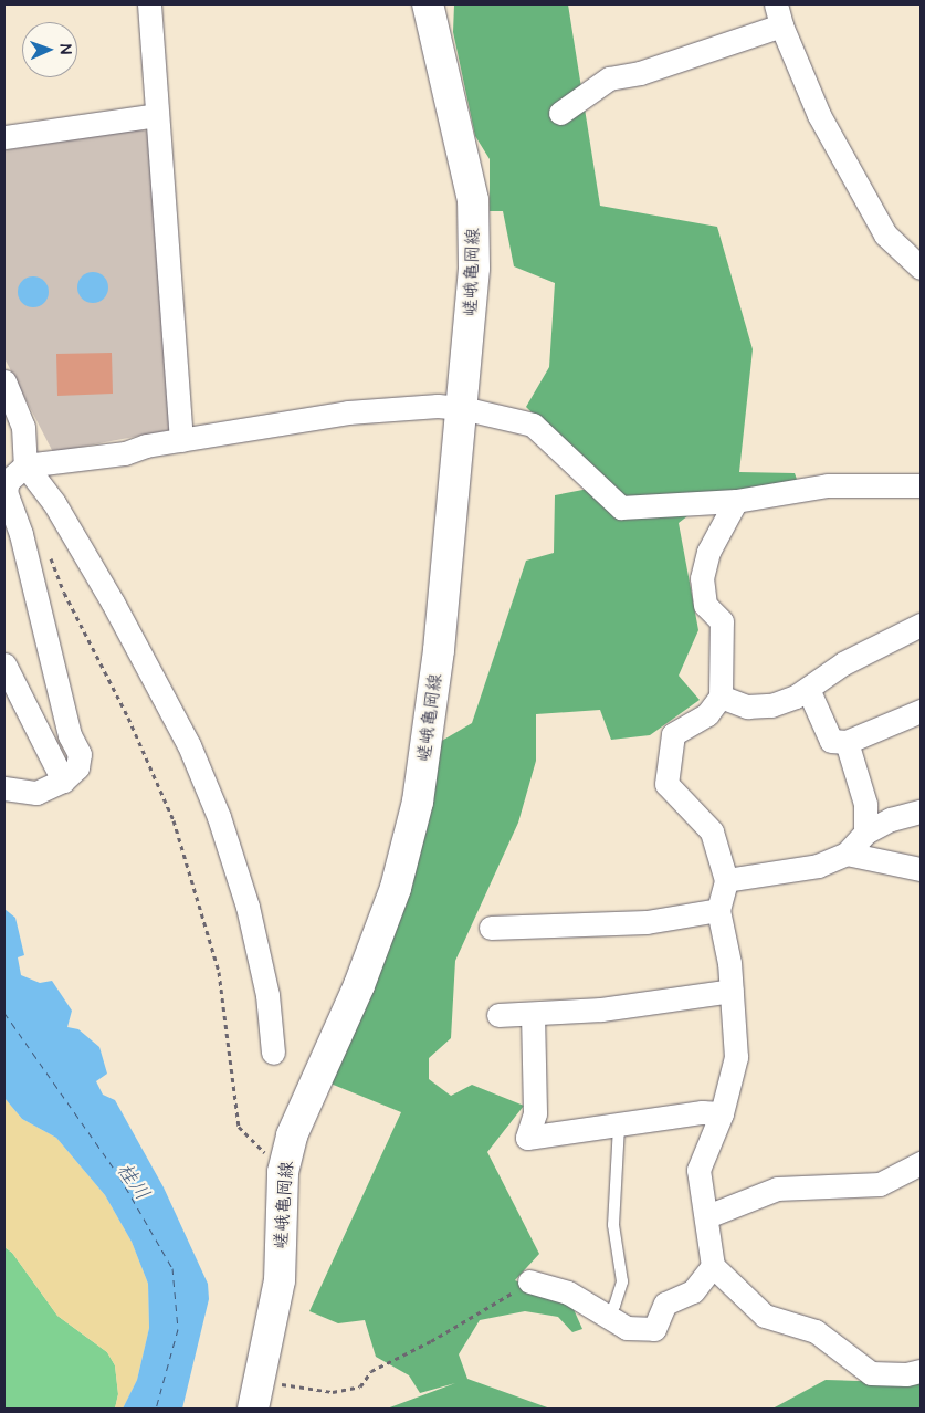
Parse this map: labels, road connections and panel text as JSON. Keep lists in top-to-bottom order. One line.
{"streets":{"main road":["嵯峨亀岡線"]},"water":["桂川"],"north":"right"}
